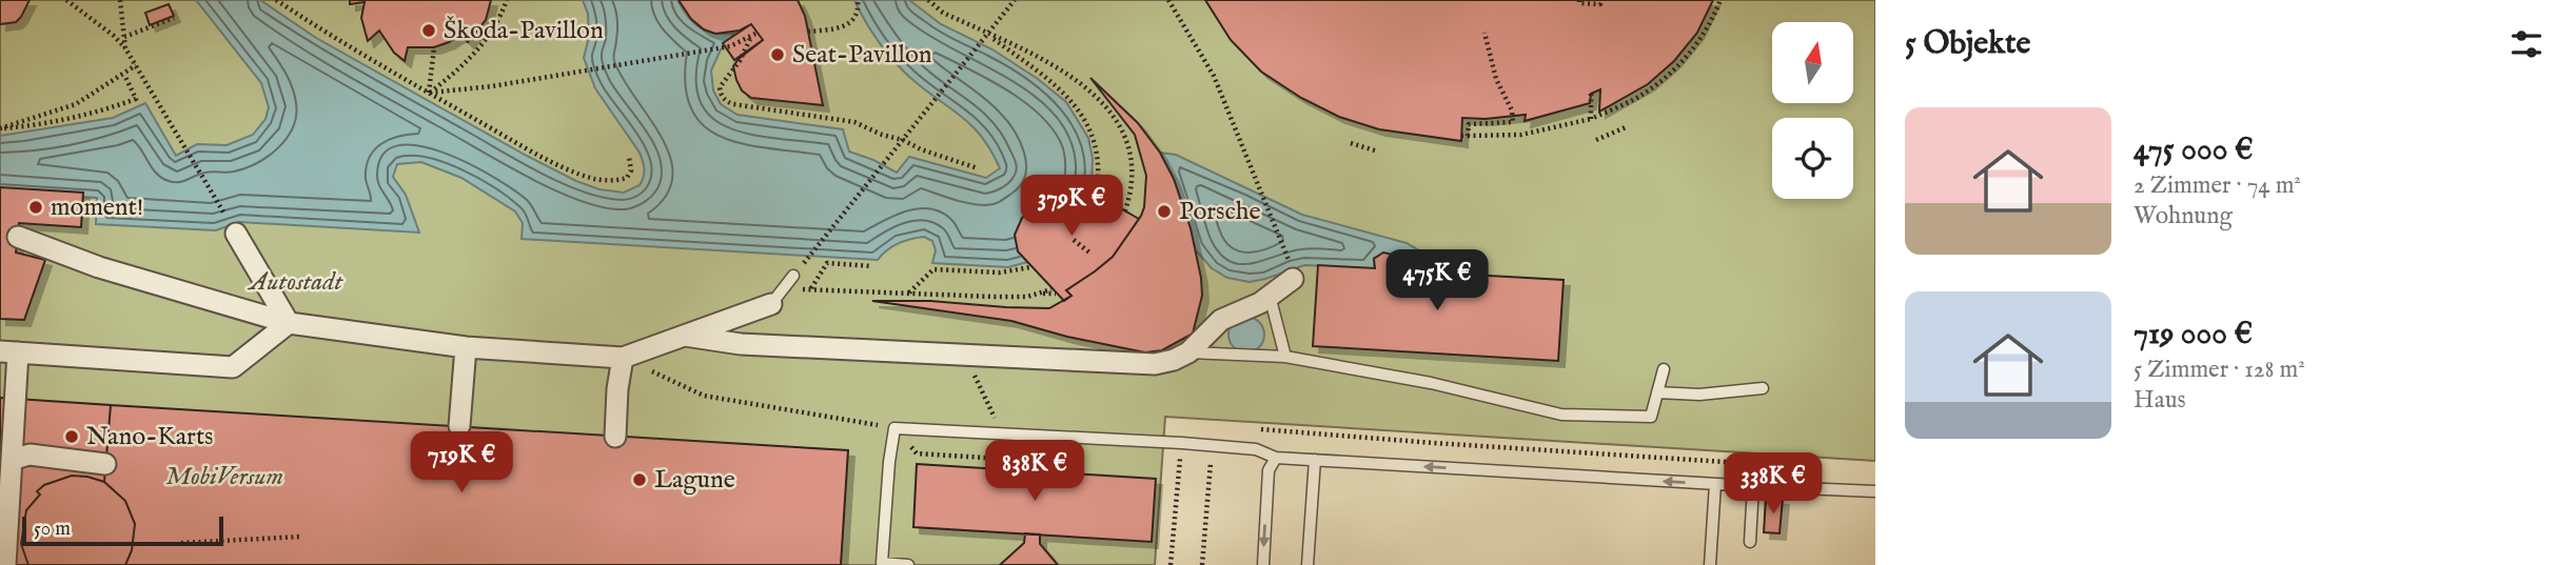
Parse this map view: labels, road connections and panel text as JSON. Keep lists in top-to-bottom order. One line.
{"parks":["Autostadt","MobiVersum"],"places":["Škoda-Pavillon","Seat-Pavillon","moment!","Porsche","Nano-Karts","Lagune"],"scale_bar":"50 m","north":"top","page":{"heading":"5 Objekte","list":[{"name":"475 000 €","note":"2 Zimmer · 74 m² · Wohnung"},{"name":"719 000 €","note":"5 Zimmer · 128 m² · Haus"}],"price":["379K €","475K €","719K €","838K €","338K €"],"scale":"50 m"}}
